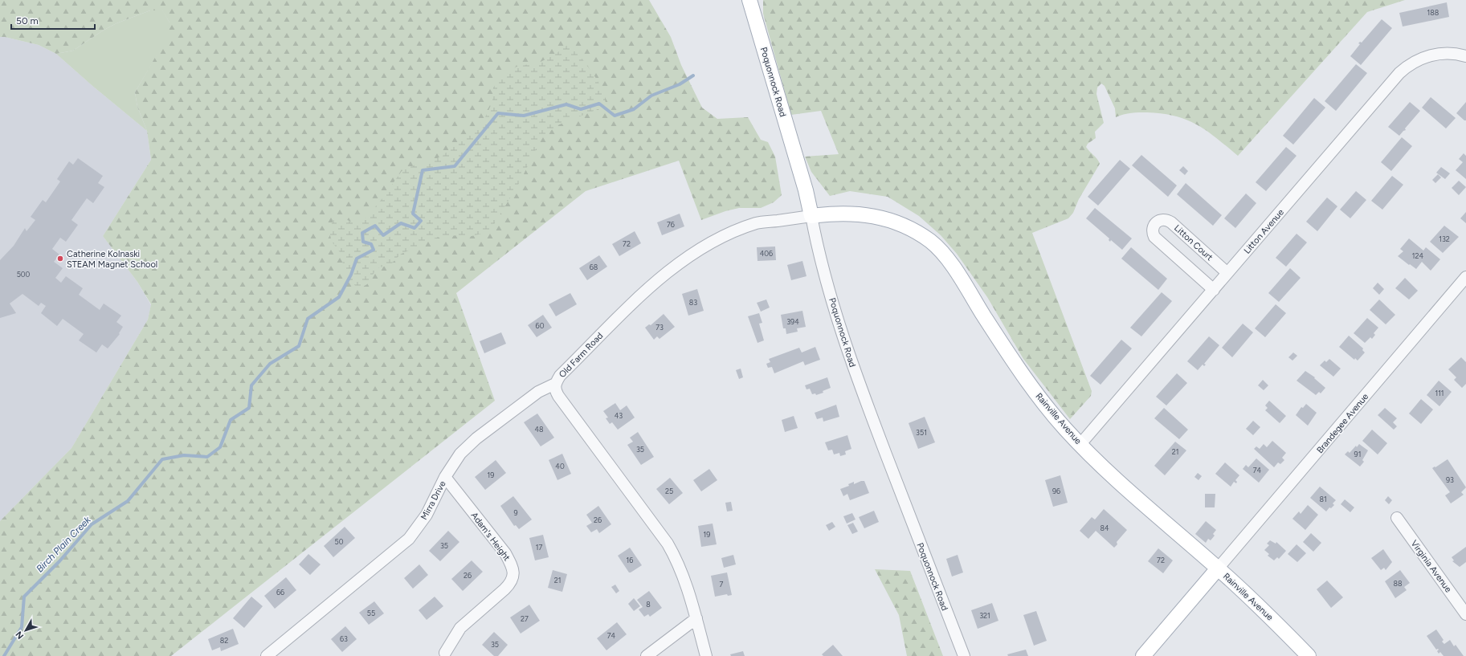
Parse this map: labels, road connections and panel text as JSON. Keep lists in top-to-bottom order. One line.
{"streets":{"main road":["Poquonnock Road","Rainville Avenue"],"street":["Litton Avenue","Litton Court","Old Farm Road","Brandegee Avenue","Mirra Drive","Adam's Height","Virginia Avenue"]},"crossings":[["Poquonnock Road","Old Farm Road"],["Poquonnock Road","Rainville Avenue"],["Litton Avenue","Litton Court"],["Litton Avenue","Rainville Avenue"],["Old Farm Road","Rainville Avenue"],["Old Farm Road","Mirra Drive"],["Rainville Avenue","Brandegee Avenue"],["Mirra Drive","Adam's Height"]],"water":["Birch Plain Creek"],"places":["Catherine Kolnaski STEAM Magnet School"],"house_numbers":["188","76","132","72","406","124","68","500","83","394","60","73","111","43","48","351","35","21","91","40","74","19","93","25","96","81","9","26","84","19","50","35","17","16","72","26","21","88","7","66","8","55","321","27","74","63","82","35"],"scale_bar":"50 m","north":"bottom left"}
